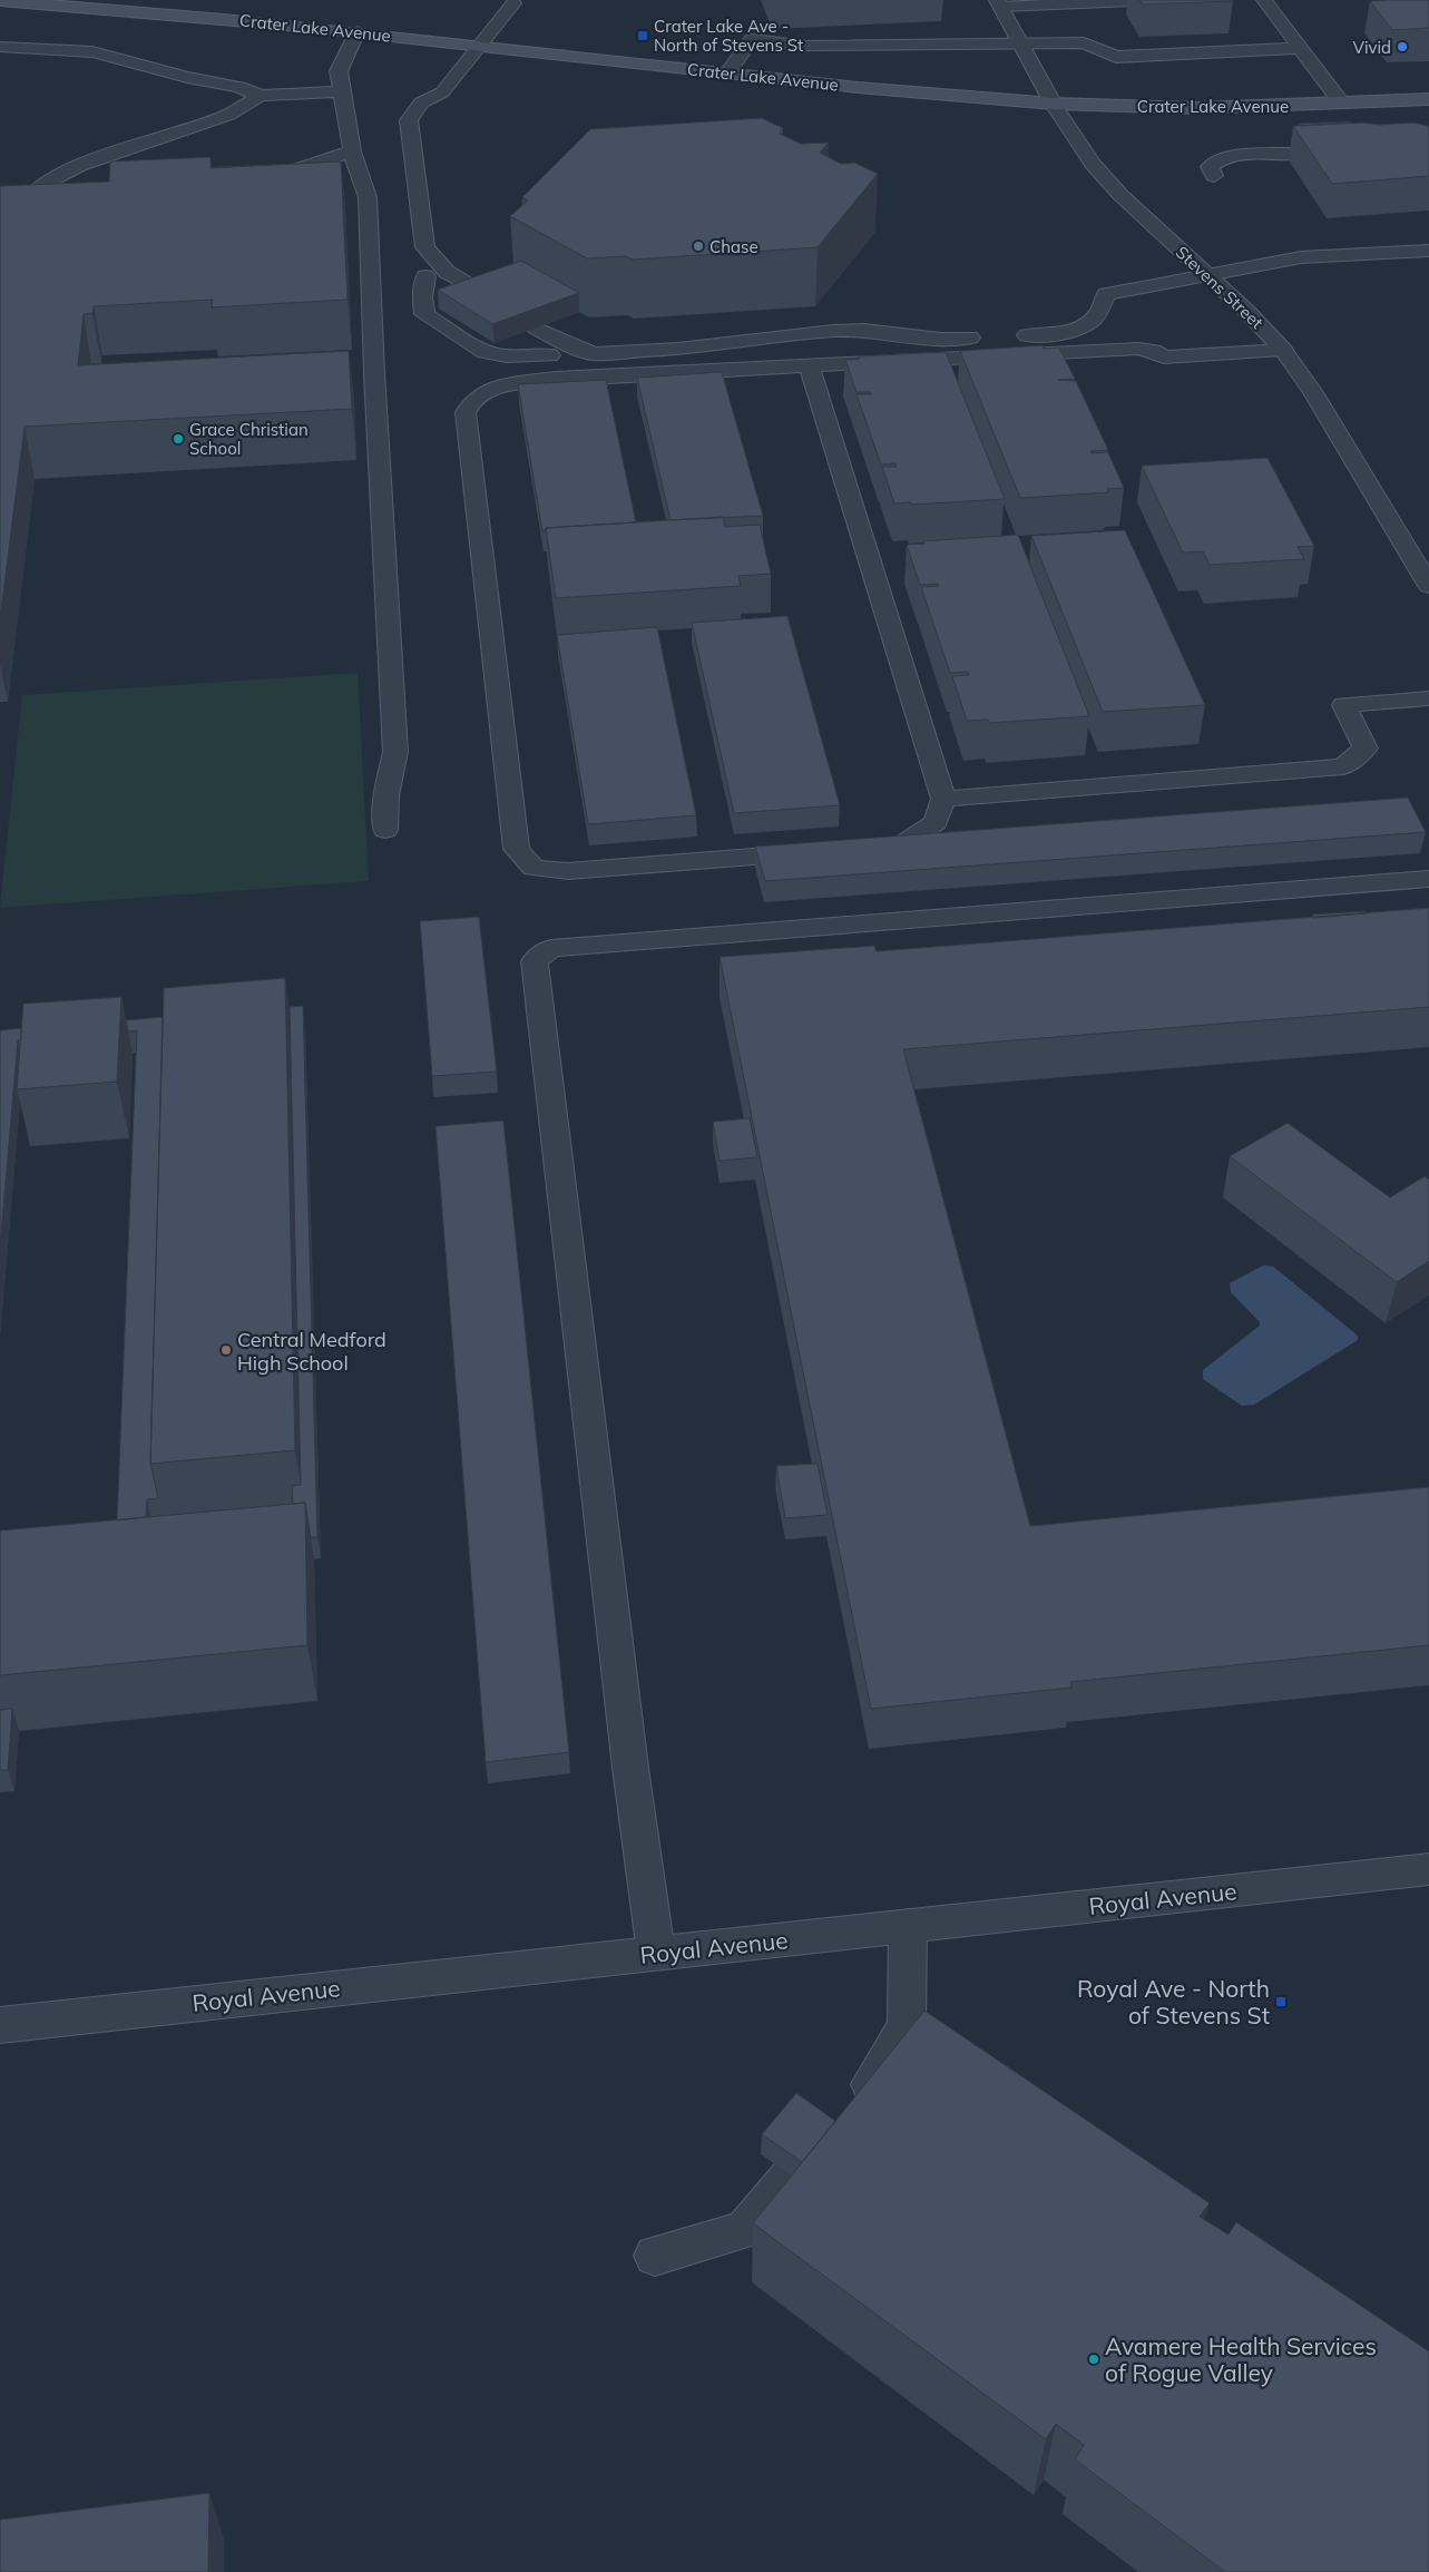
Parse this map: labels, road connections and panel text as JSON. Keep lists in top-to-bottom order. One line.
{"streets":{"main road":["Crater Lake Avenue"],"street":["Stevens Street","Royal Avenue"]},"crossings":[["Crater Lake Avenue","Stevens Street"]],"places":{"transit":["Crater Lake Ave - North of Stevens St","Royal Ave - North of Stevens St"],"other":["Vivid","Chase","Grace Christian School","Central Medford High School","Avamere Health Services of Rogue Valley"]}}
